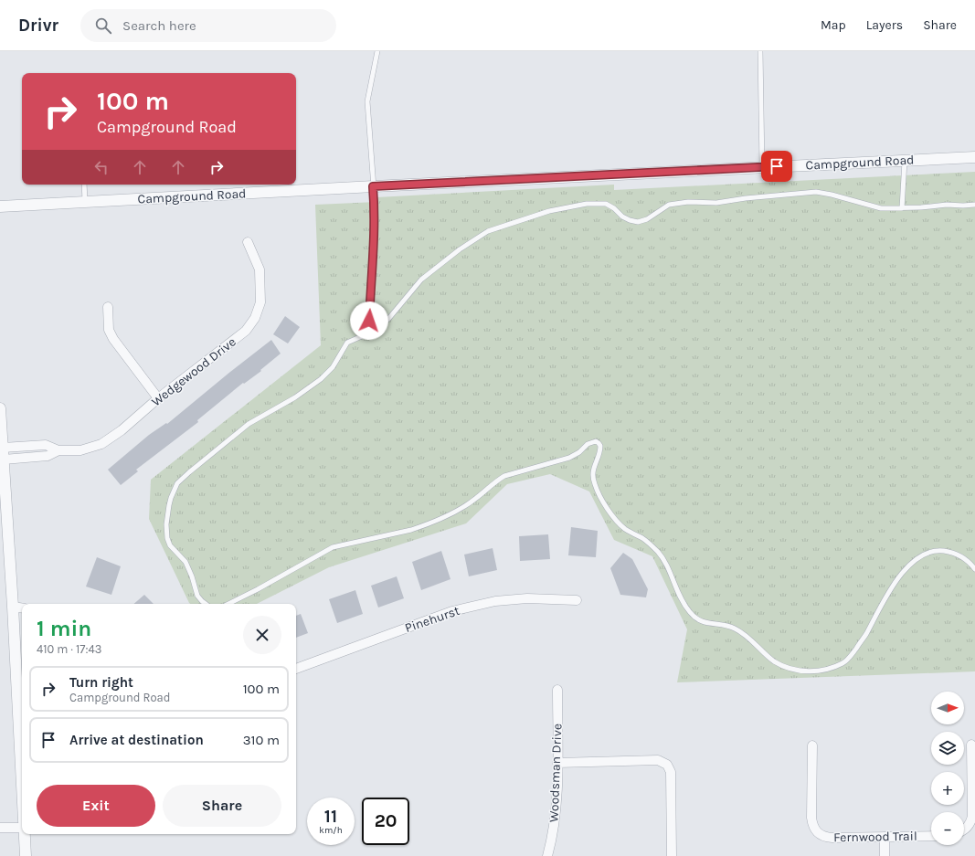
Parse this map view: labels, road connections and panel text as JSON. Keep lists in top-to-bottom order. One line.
{"streets":{"street":["Campground Road","Wedgewood Drive","Pinehurst","Woodsman Drive","Fernwood Trail"]},"north":"right","page":{"header":"Drivr","search":"Search here","nav":["Map","Layers","Share"],"turn":["100 m","Campground Road"],"heading":["1 min","410 m · 17:43"],"list":[{"name":"Turn right","note":"Campground Road","value":"100 m"},{"name":"Arrive at destination","value":"310 m"}],"map_buttons":["+","−"],"buttons":["Exit","Share"],"speed":"11 km/h","limit":"20"}}
